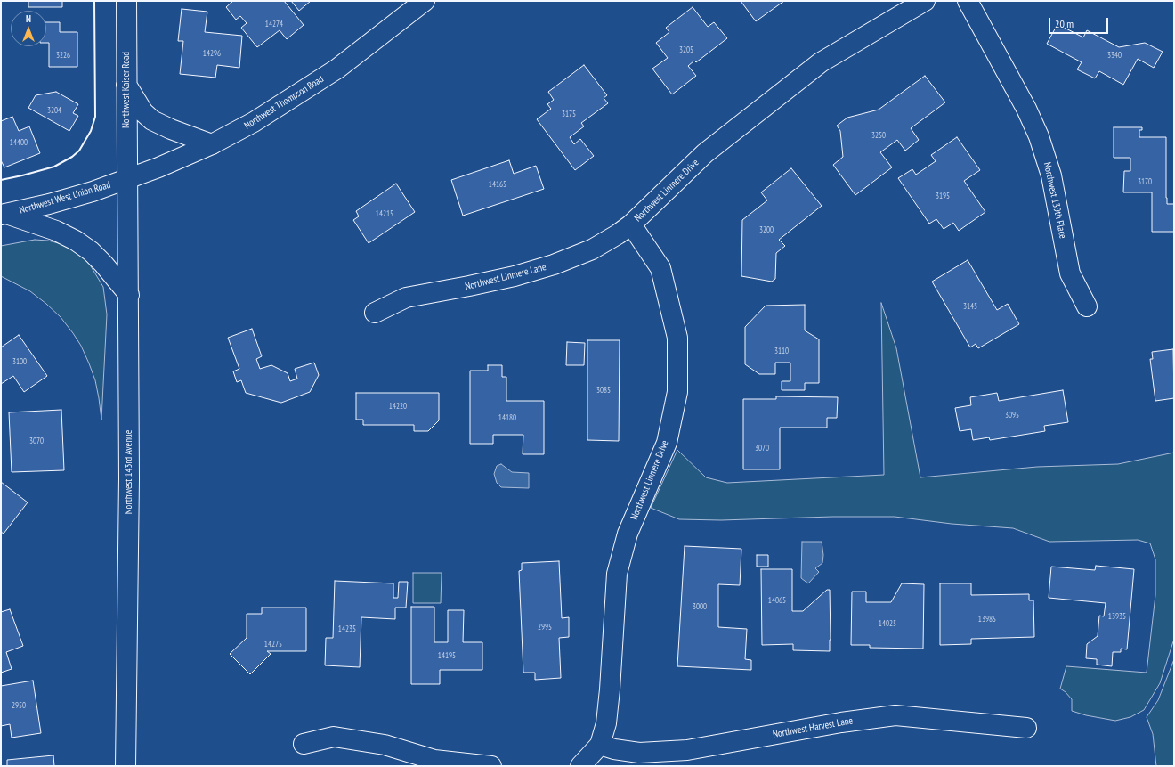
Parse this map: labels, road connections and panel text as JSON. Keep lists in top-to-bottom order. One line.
{"streets":{"street":["Northwest Kaiser Road","Northwest Thompson Road","Northwest Linmere Drive","Northwest West Union Road","Northwest 139th Place","Northwest Linmere Lane","Northwest 143rd Avenue","Northwest Harvest Lane"]},"crossings":[["Northwest Kaiser Road","Northwest Thompson Road"],["Northwest Kaiser Road","Northwest West Union Road"],["Northwest Kaiser Road","Northwest 143rd Avenue"],["Northwest Thompson Road","Northwest West Union Road"],["Northwest Thompson Road","Northwest 143rd Avenue"],["Northwest Linmere Drive","Northwest Linmere Lane"],["Northwest Linmere Drive","Northwest Harvest Lane"],["Northwest West Union Road","Northwest 143rd Avenue"]],"house_numbers":["14274","3205","14296","3226","3340","3204","3175","3250","14400","3170","14165","3195","14215","3200","3145","3110","3100","3085","14220","3095","14180","3070","3070","14065","3000","13935","13985","14025","2995","14235","14275","14195","2950"],"scale_bar":"20 m","north":"top"}
